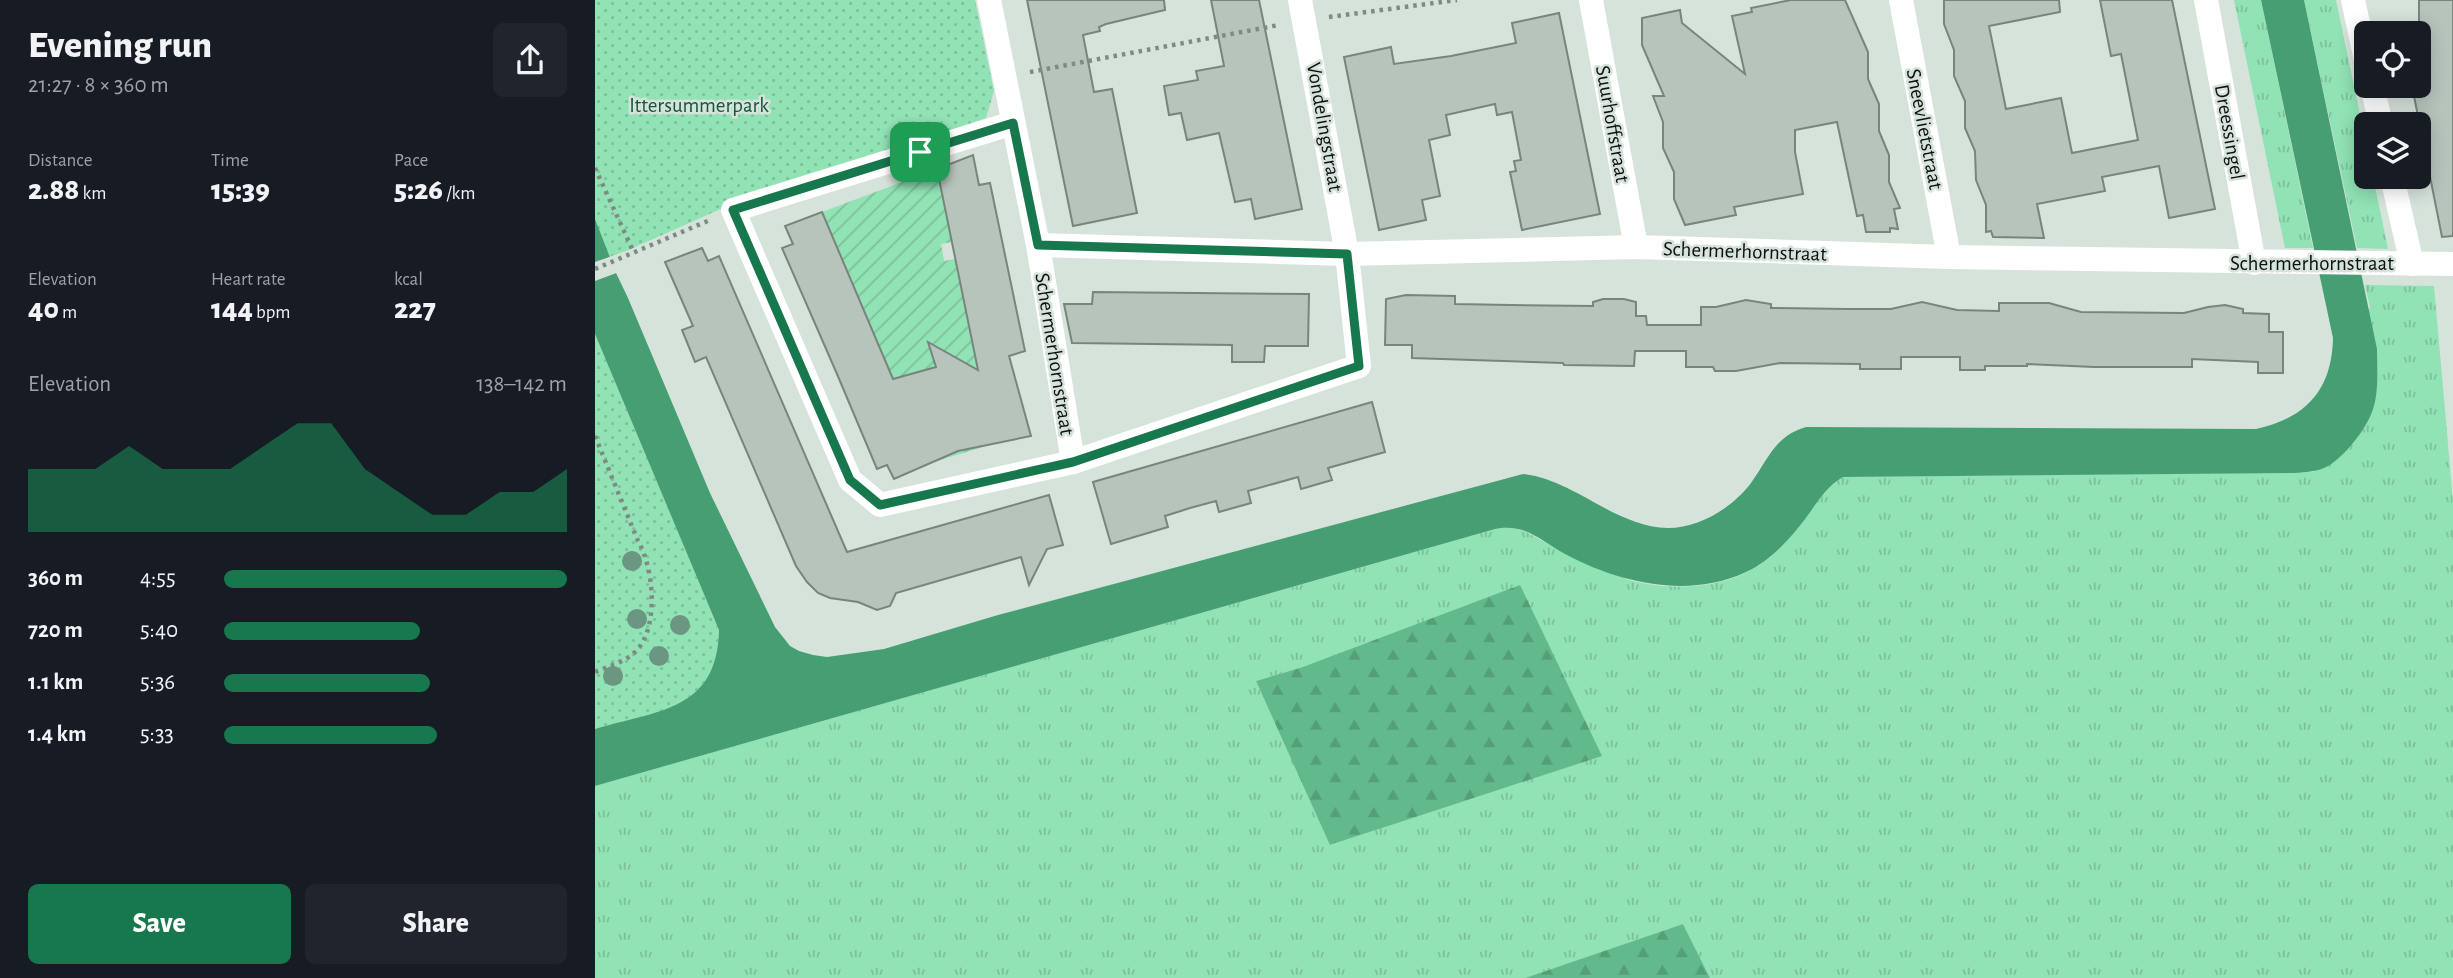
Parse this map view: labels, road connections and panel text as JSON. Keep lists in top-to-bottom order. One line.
{"streets":{"street":["Suurhoffstraat","Vondelingstraat","Sneevlietstraat","Dreessingel","Schermerhornstraat"]},"crossings":[["Suurhoffstraat","Schermerhornstraat"],["Vondelingstraat","Schermerhornstraat"],["Sneevlietstraat","Schermerhornstraat"],["Dreessingel","Schermerhornstraat"]],"parks":["Ittersummerpark"],"page":{"heading":["Evening run","21:27 · 8 × 360 m"],"stats":[["Distance","2.88 km"],["Time","15:39"],["Pace","5:26 /km"],["Elevation","40 m"],["Heart rate","144 bpm"],["kcal","227"]],"chart":["Elevation","138–142 m"],"list":[{"name":"360 m","note":"4:55"},{"name":"720 m","note":"5:40"},{"name":"1.1 km","note":"5:36"},{"name":"1.4 km","note":"5:33"}],"buttons":["Save","Share"]}}
